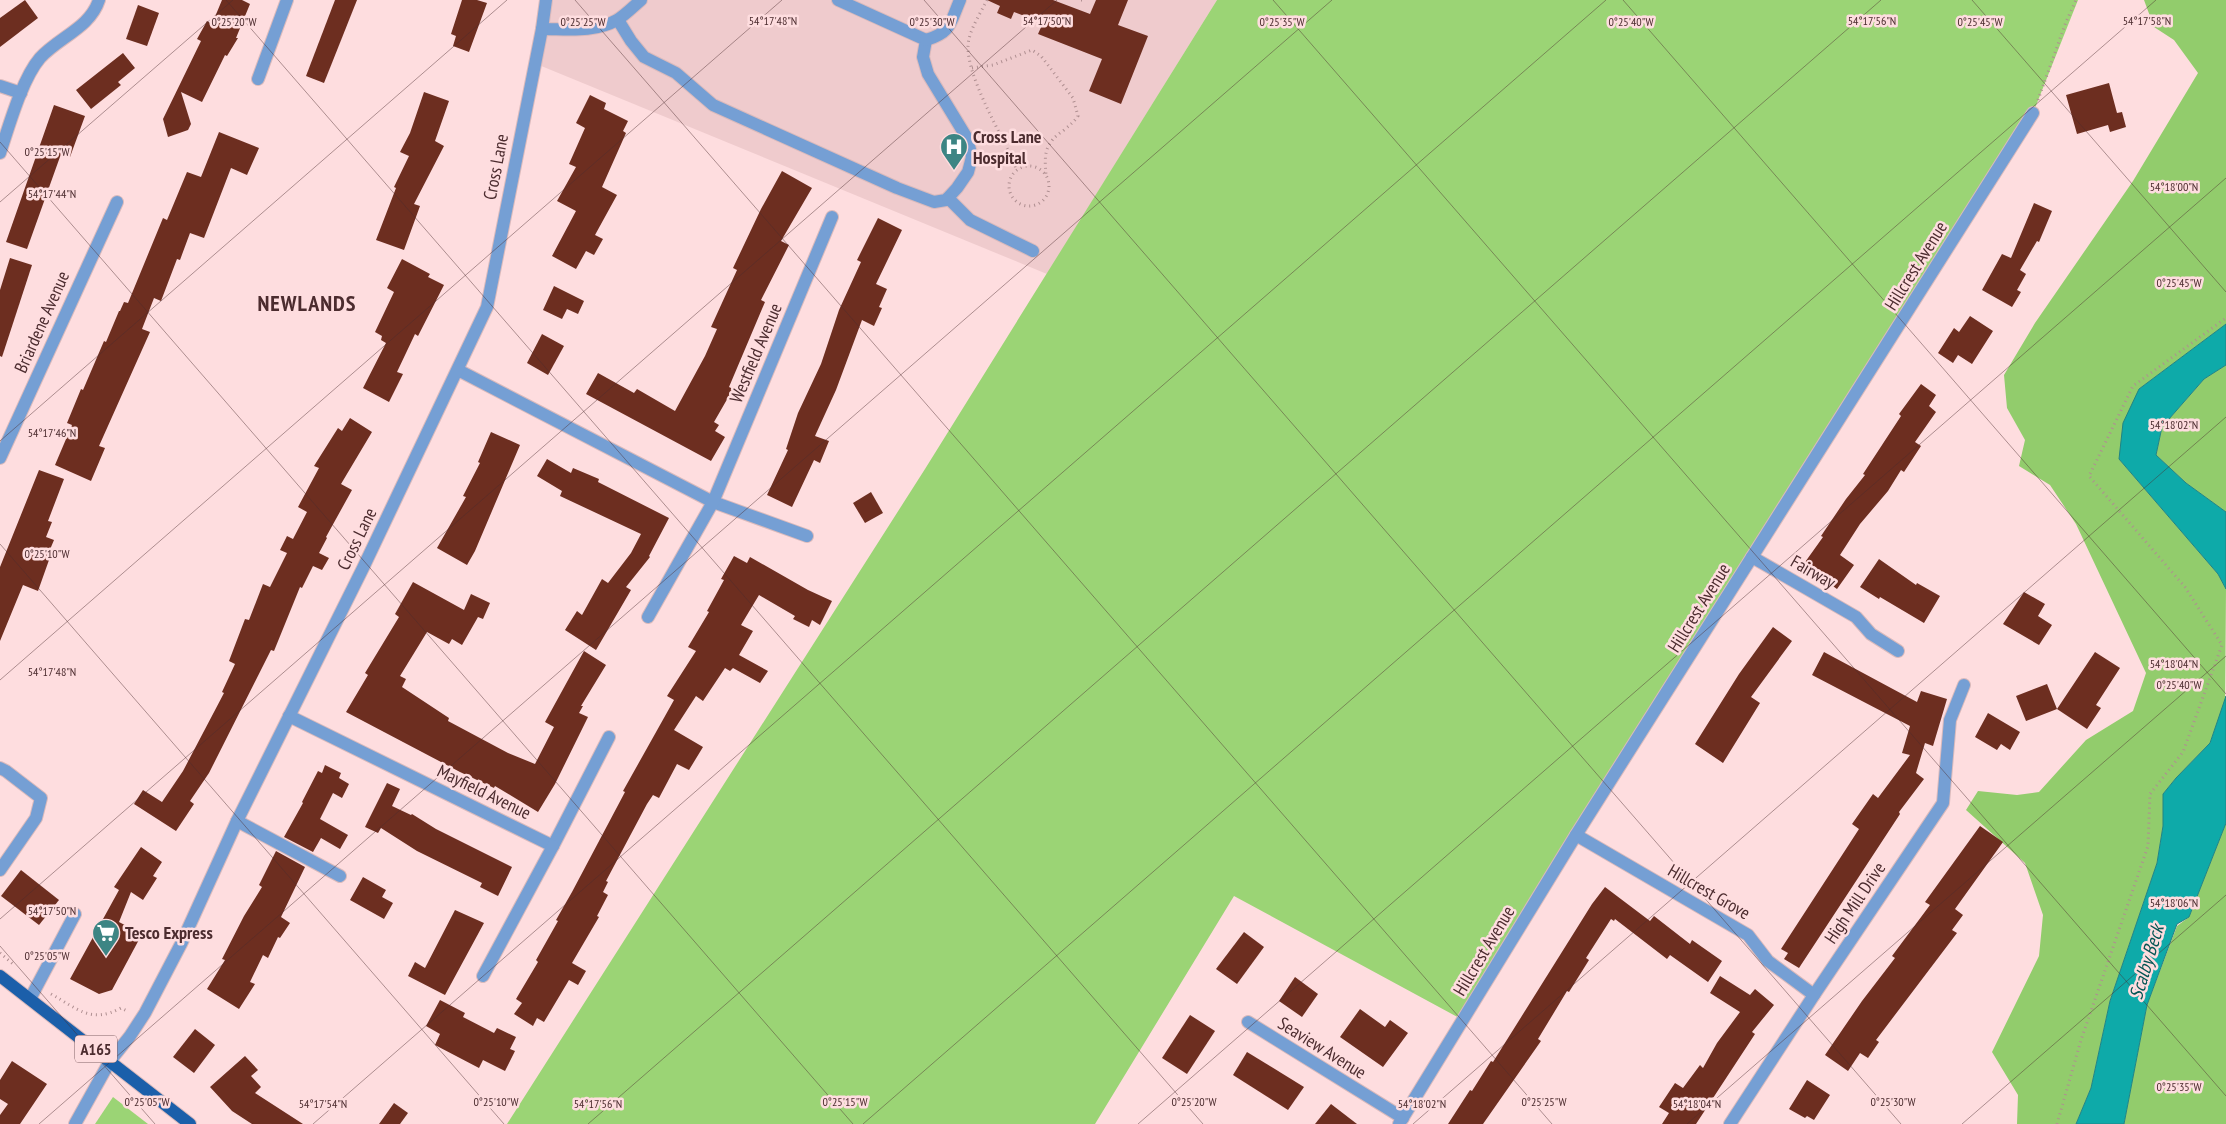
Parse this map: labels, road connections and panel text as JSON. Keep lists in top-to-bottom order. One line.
{"streets":{"main road":["A165"],"street":["Cross Lane","Hillcrest Avenue","Briardene Avenue","Westfield Avenue","Fairway","Mayfield Avenue","Hillcrest Grove","High Mill Drive","Seaview Avenue"]},"crossings":[["Cross Lane","Mayfield Avenue"],["Cross Lane","A165"],["Hillcrest Avenue","Fairway"],["Hillcrest Avenue","Hillcrest Grove"],["Hillcrest Avenue","Seaview Avenue"],["Hillcrest Grove","High Mill Drive"]],"districts":["NEWLANDS"],"water":["Scalby Beck"],"places":{"hospital":["Cross Lane Hospital"],"supermarket":["Tesco Express"]},"coordinates":["54°17'48\"N","54°17'50\"N","54°17'56\"N","54°17'58\"N","0°25'35\"W","0°25'40\"W","0°25'20\"W","0°25'25\"W","0°25'30\"W","0°25'45\"W","0°25'15\"W","54°18'00\"N","54°17'44\"N","54°18'02\"N","54°17'46\"N","0°25'10\"W","54°18'04\"N","54°18'06\"N","0°25'05\"W","54°17'54\"N"]}
